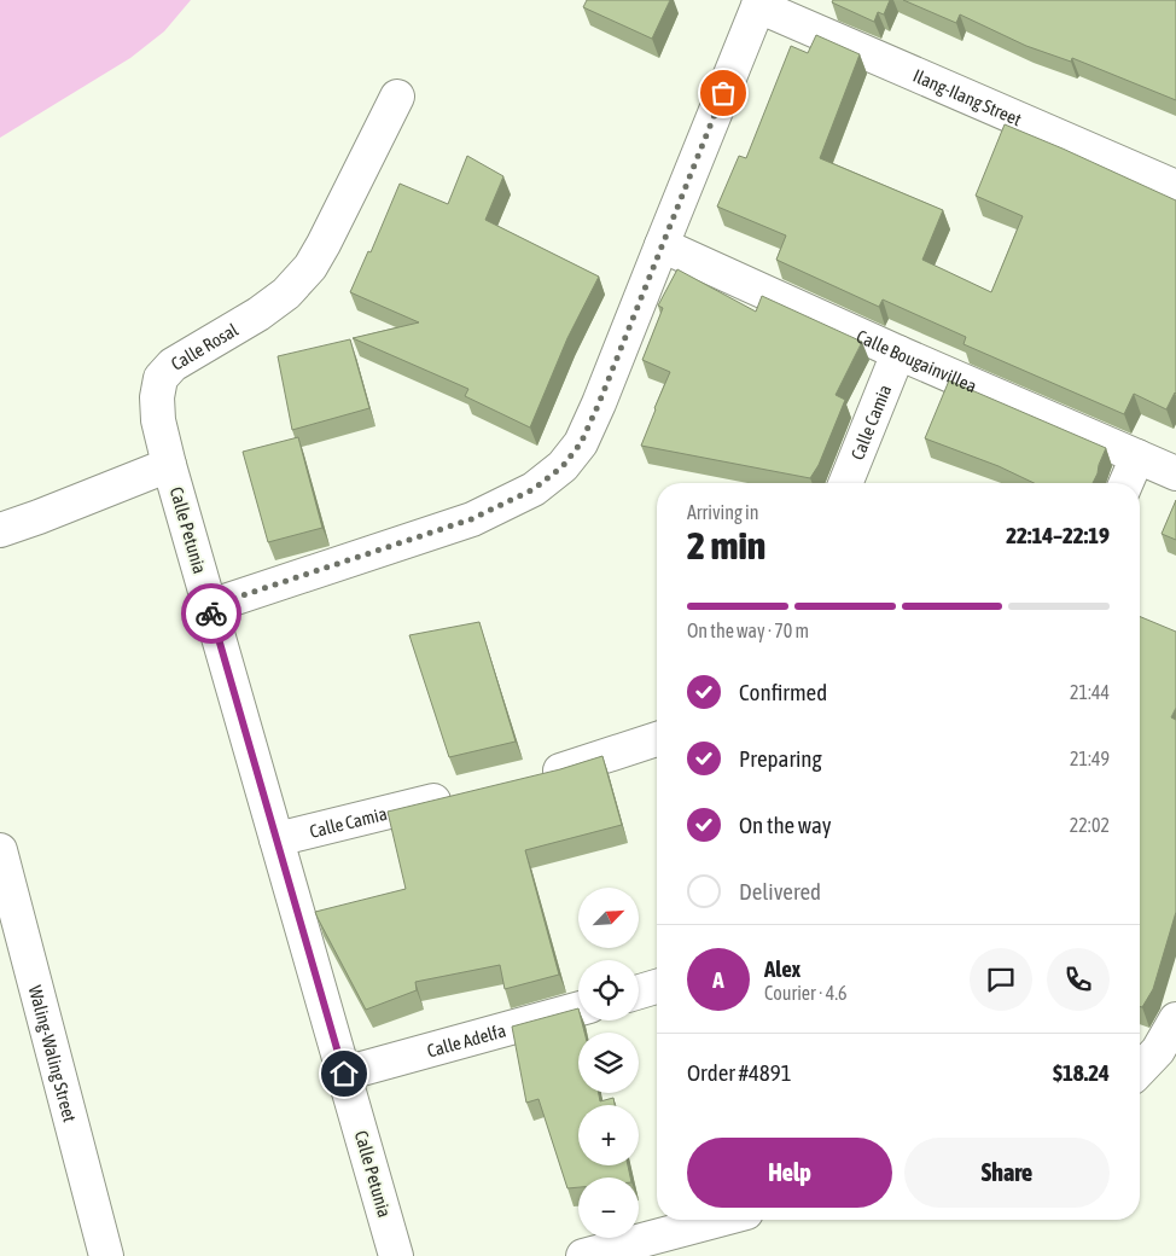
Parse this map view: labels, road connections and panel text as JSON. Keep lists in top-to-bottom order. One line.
{"streets":{"street":["Ilang-Ilang Street","Calle Rosal","Calle Bougainvillea","Calle Camia","Calle Petunia","Calle Adelfa","Waling-Waling Street"]},"crossings":[["Calle Rosal","Calle Petunia"],["Calle Bougainvillea","Calle Camia"],["Calle Camia","Calle Petunia"],["Calle Petunia","Calle Adelfa"]],"north":"top right","page":{"heading":["2 min","Arriving in","22:14–22:19"],"panel":["Alex","Courier · 4.6","Order #4891","$18.24"],"bar":"On the way · 70 m","list":[["Confirmed","21:44"],["Preparing","21:49"],["On the way","22:02"],"Delivered"],"map_buttons":["+","−"],"round":"A","buttons":["Help","Share"]}}
